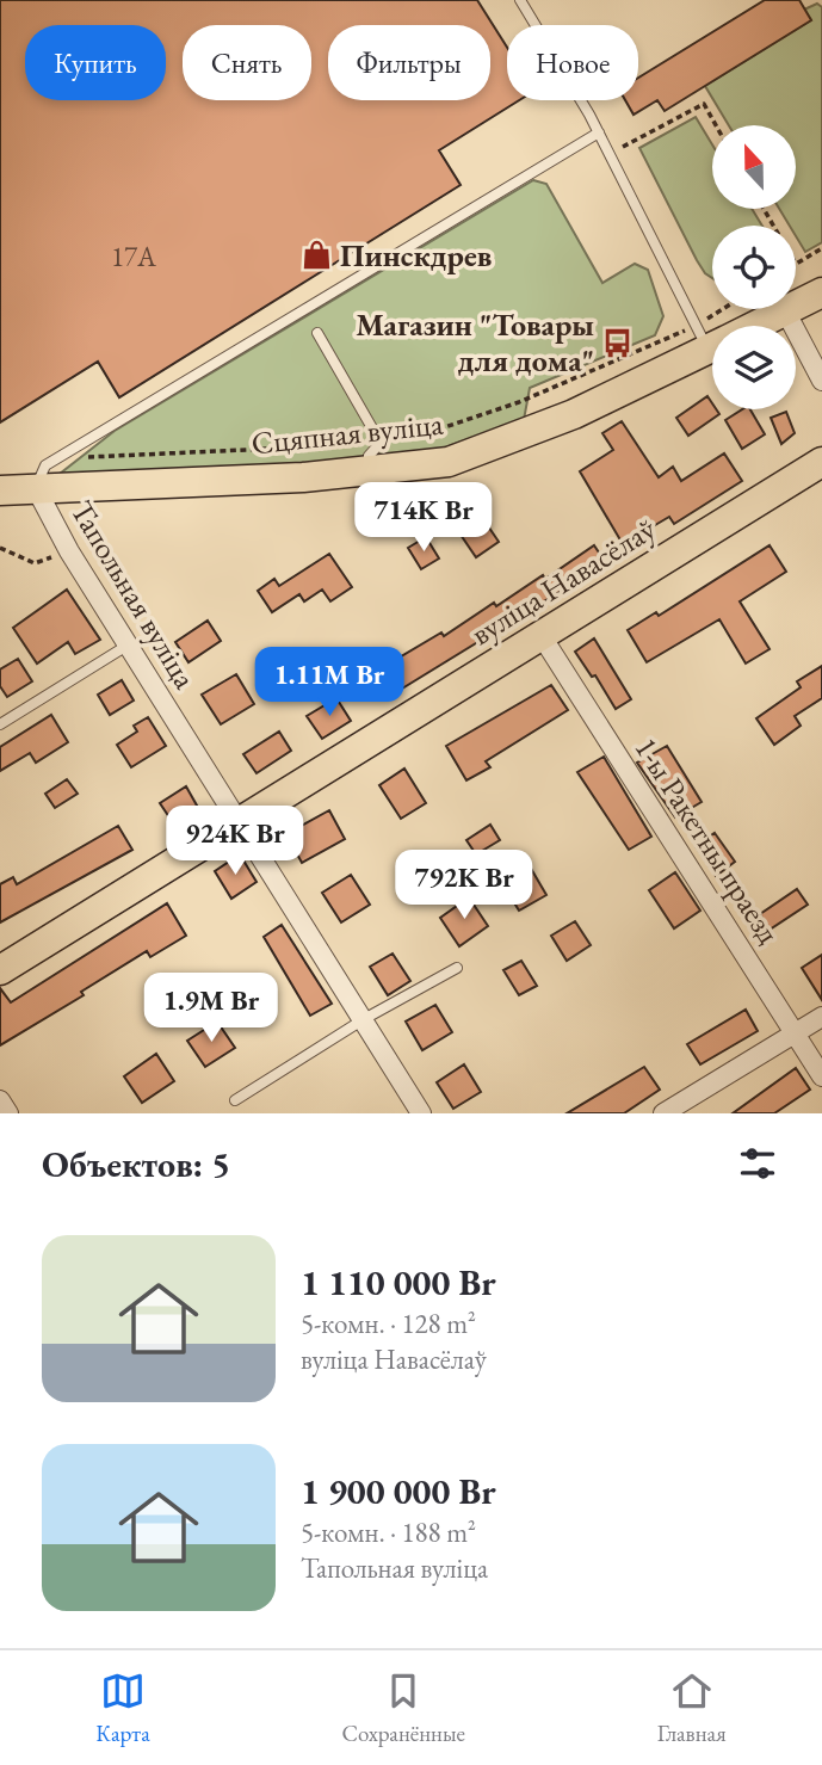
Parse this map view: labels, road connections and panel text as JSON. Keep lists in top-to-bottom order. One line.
{"streets":{"main road":["Сцяпная вуліца","вуліца Навасёлаў"],"street":["Тапольная вуліца","1-ы Ракетны праезд"]},"crossings":[["Сцяпная вуліца","Тапольная вуліца"],["вуліца Навасёлаў","Тапольная вуліца"],["вуліца Навасёлаў","1-ы Ракетны праезд"]],"places":{"shop":["Пинскдрев"],"bus stop":["Магазин \"Товары для дома\""]},"house_numbers":["17А"],"north":"top","page":{"chip":["Купить","Снять","Фильтры","Новое"],"price":["714K Br","1.11M Br","924K Br","792K Br","1.9M Br"],"heading":"Объектов: 5","list":[{"name":"1 110 000 Br","note":"5-комн. · 128 m² · вуліца Навасёлаў"},{"name":"1 900 000 Br","note":"5-комн. · 188 m² · Тапольная вуліца"}],"tabs":["Карта","Сохранённые","Главная"]}}
